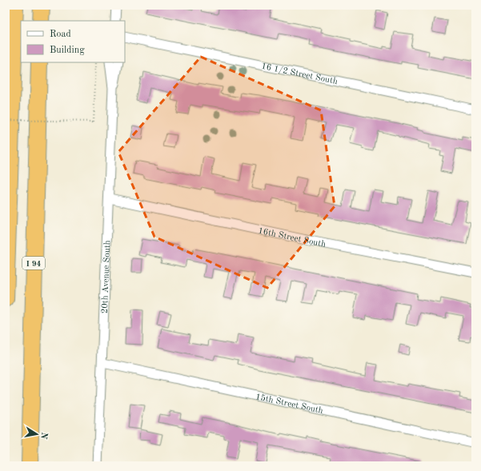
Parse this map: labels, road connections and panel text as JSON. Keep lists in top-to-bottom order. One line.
{"streets":{"highway":["I 94"],"street":["16 1/2 Street South","16th Street South","20th Avenue South","15th Street South"]},"crossings":[["16th Street South","20th Avenue South"],["20th Avenue South","15th Street South"]],"legend":["Road","Building"],"north":"right"}
